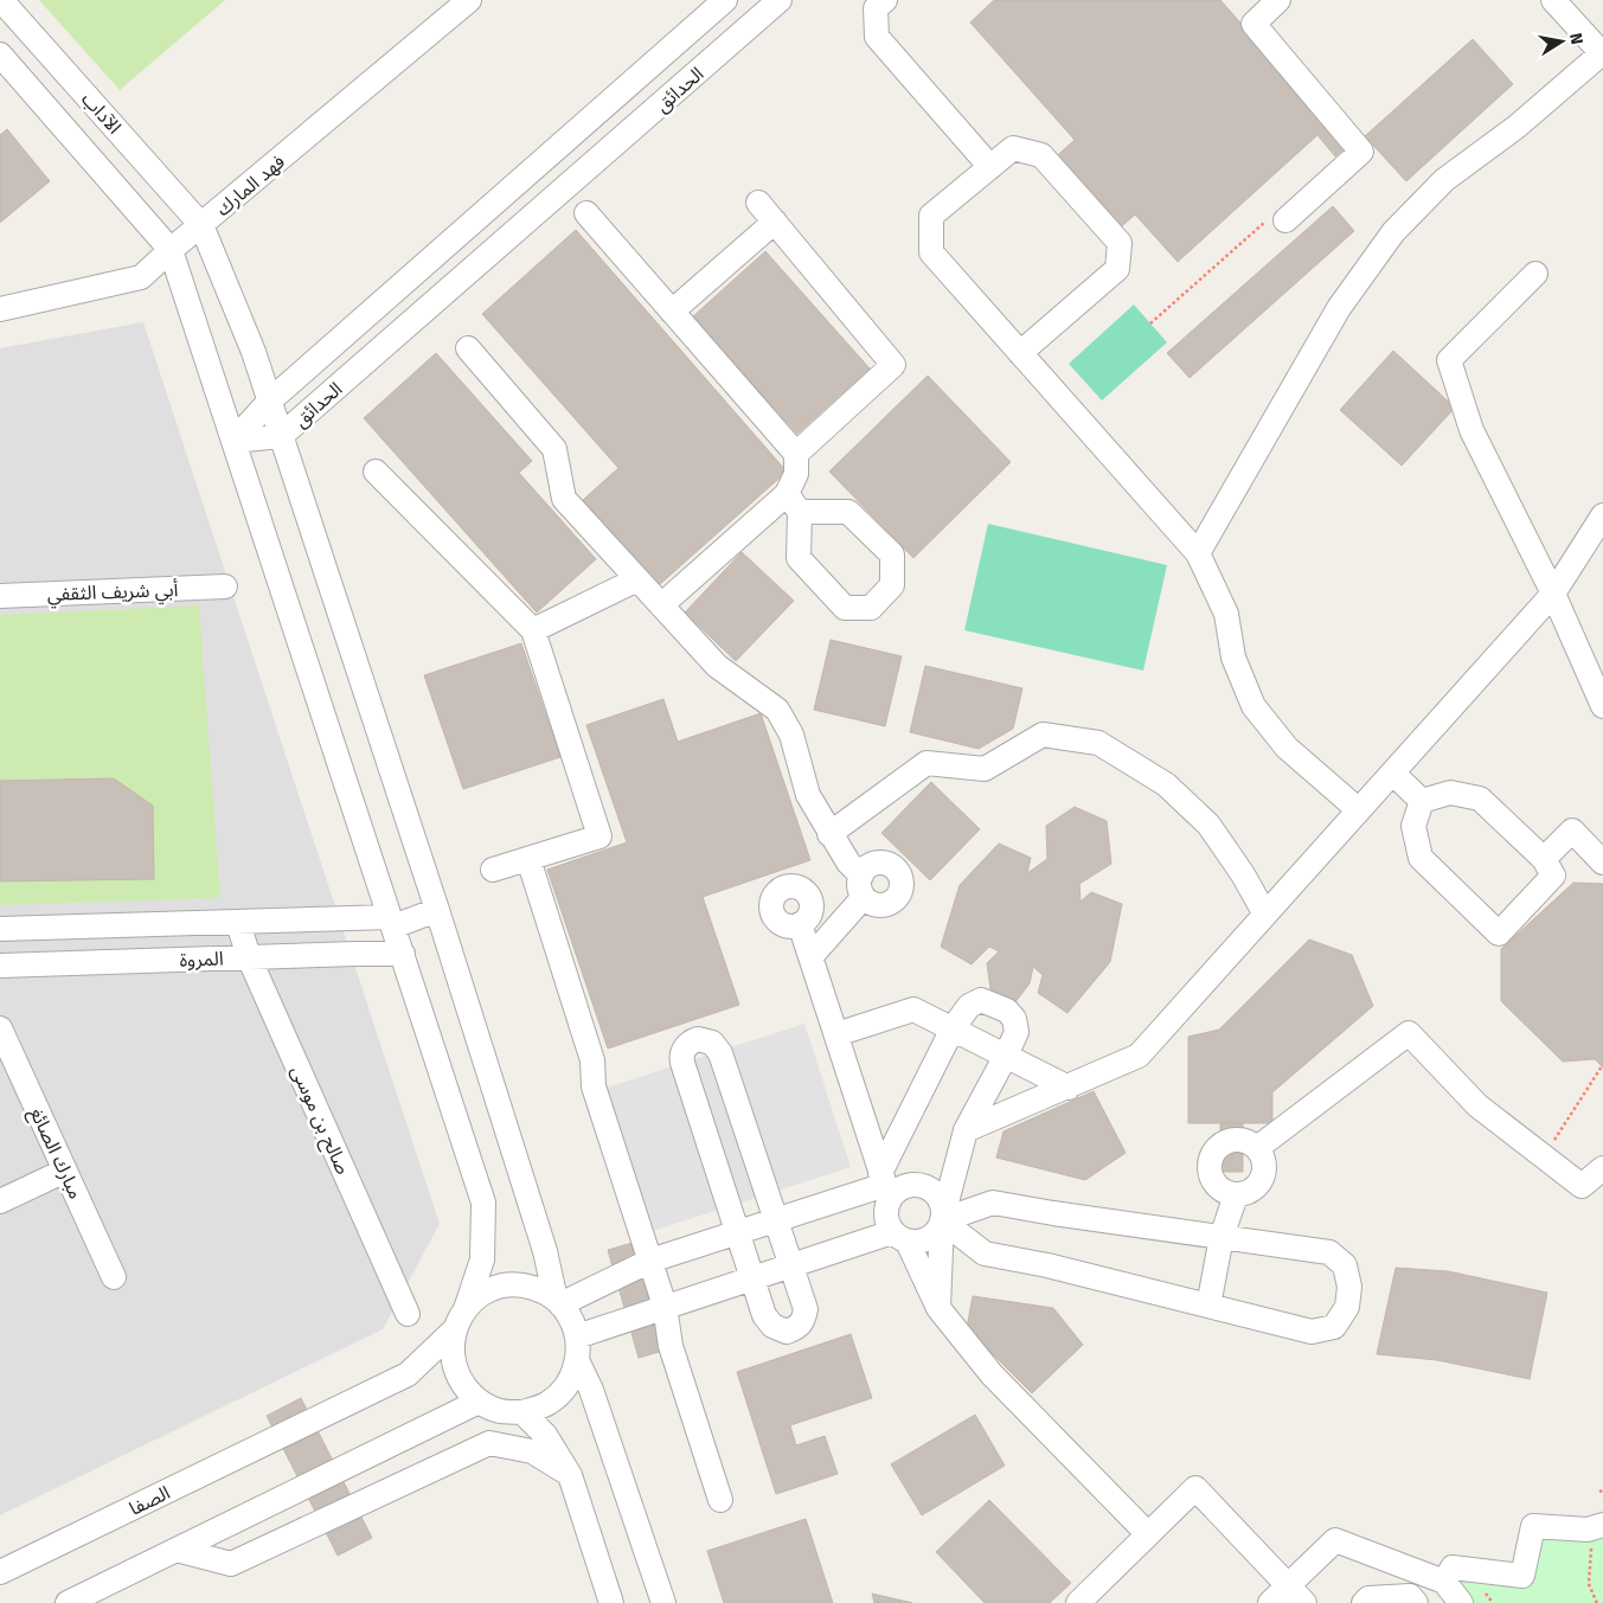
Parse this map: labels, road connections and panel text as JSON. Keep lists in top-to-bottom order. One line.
{"streets":{"street":["الحدائق","الآداب","فهد المارك","أبي شريف الثقفي","المروة","صالح بن موسى","مبارك الصائغ","الصفا"]},"crossings":[["الحدائق","الآداب"],["الآداب","فهد المارك"],["الآداب","المروة"],["الآداب","الصفا"],["المروة","صالح بن موسى"]],"north":"right"}
